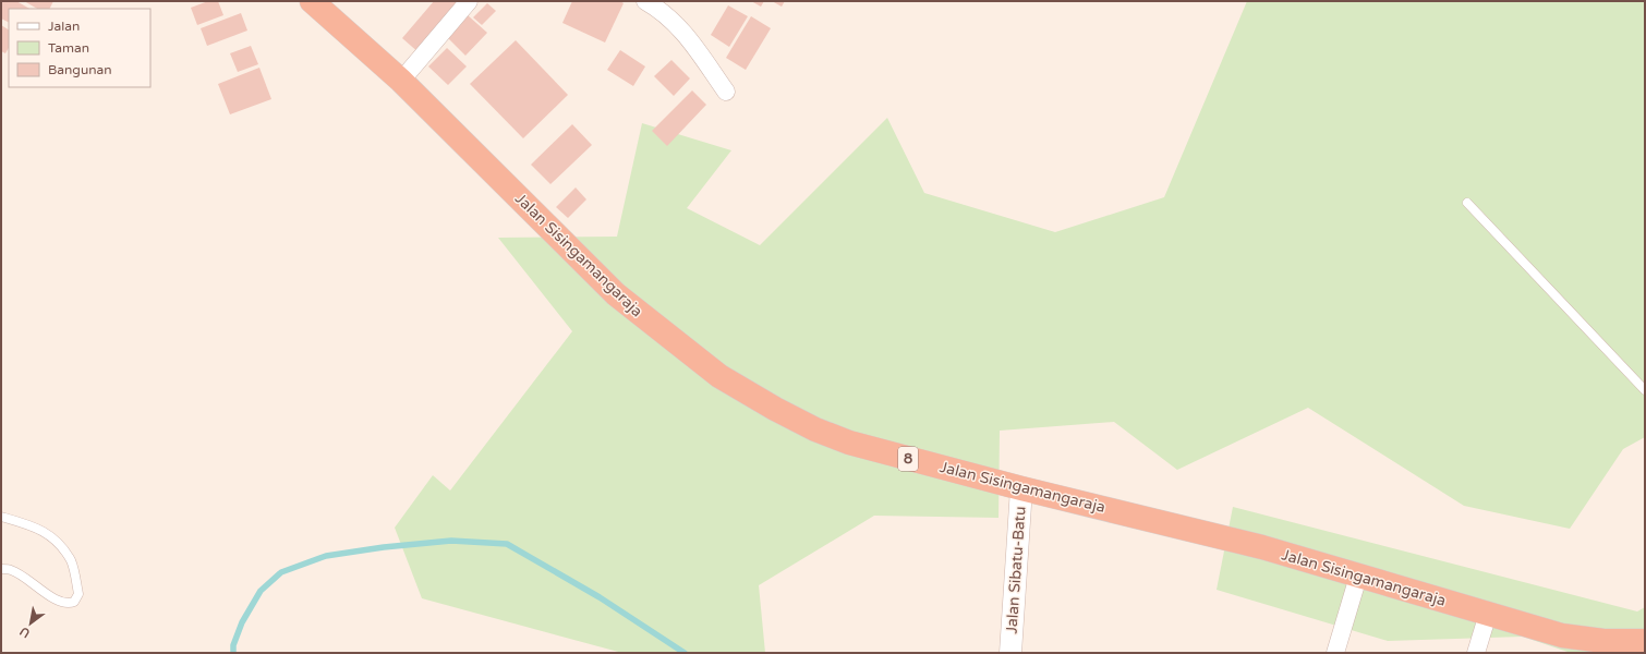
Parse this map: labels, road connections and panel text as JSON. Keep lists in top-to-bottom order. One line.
{"streets":{"highway":["Jalan Sisingamangaraja","8"],"street":["Jalan Sibatu-Batu"]},"crossings":[["Jalan Sisingamangaraja","Jalan Sibatu-Batu"]],"legend":["Jalan","Taman","Bangunan"],"north":"bottom left"}
